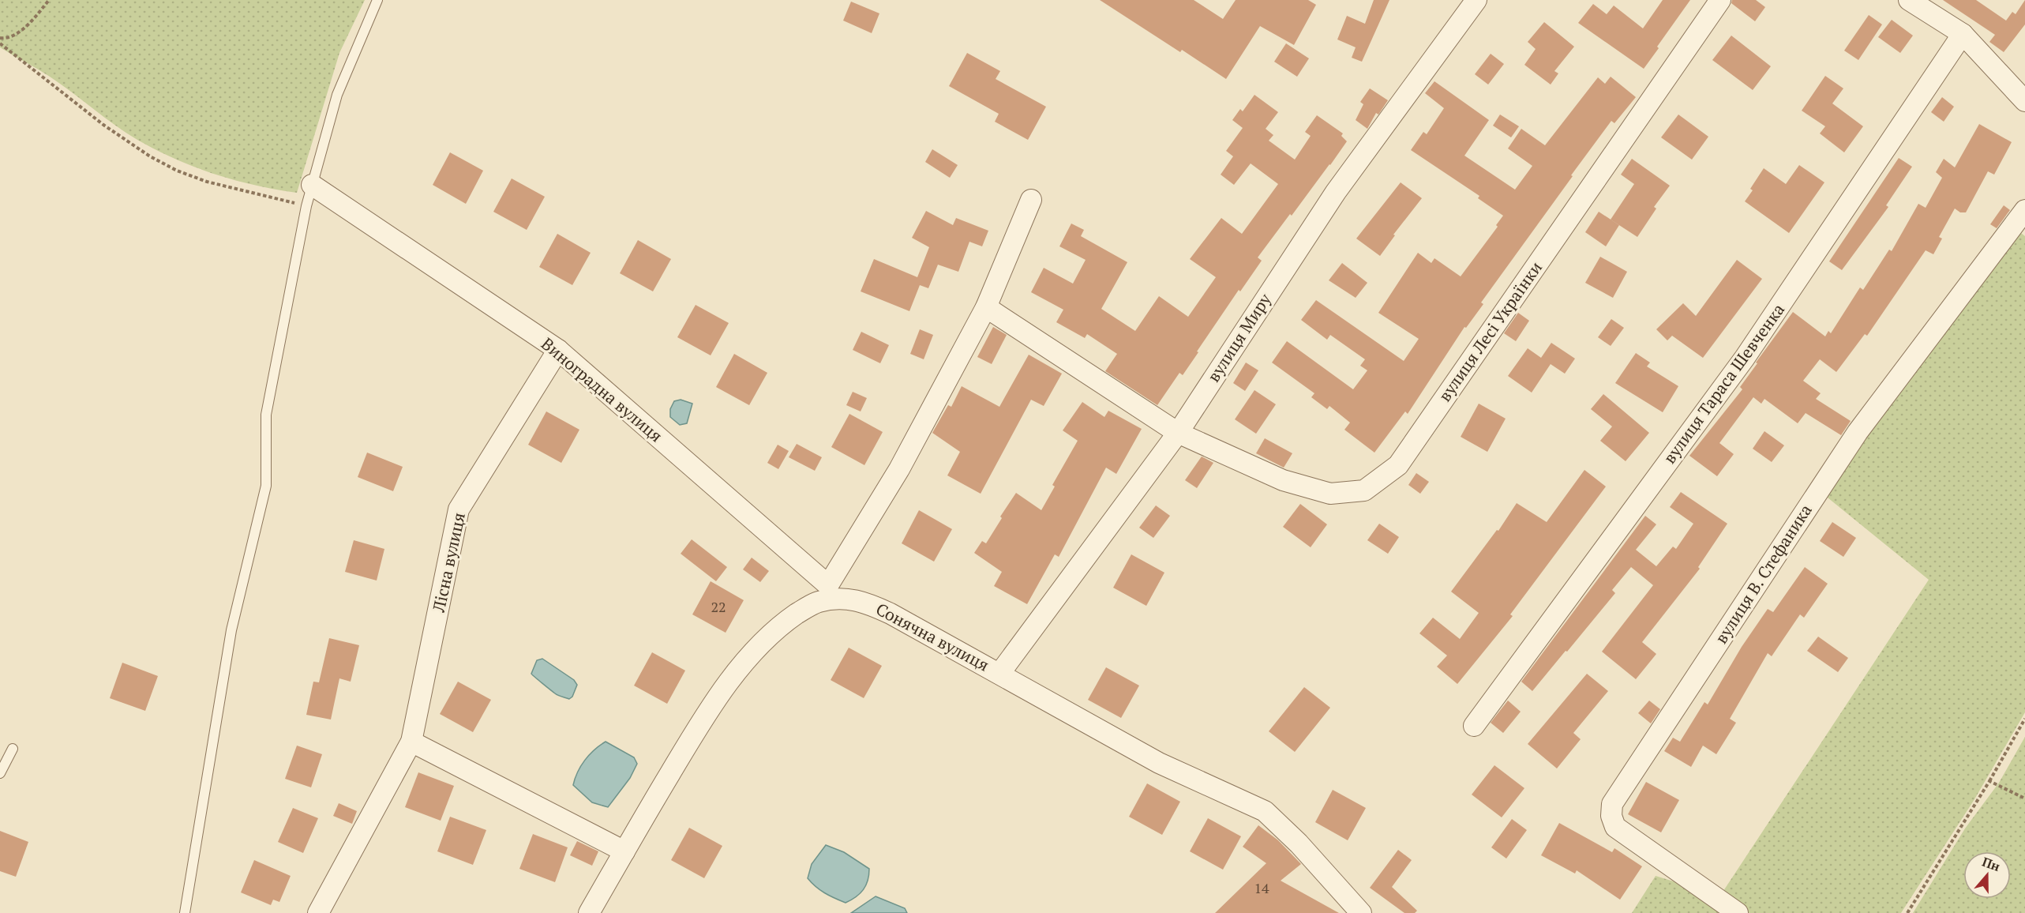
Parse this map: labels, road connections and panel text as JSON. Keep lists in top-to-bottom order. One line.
{"streets":{"street":["вулиця Лесі Українки","вулиця Миру","вулиця Тараса Шевченка","Виноградна вулиця","Лісна вулиця","вулиця В. Стефаника","Сонячна вулиця"]},"crossings":[["вулиця Лесі Українки","вулиця Миру"],["вулиця Миру","Сонячна вулиця"],["Виноградна вулиця","Лісна вулиця"],["Виноградна вулиця","Сонячна вулиця"]],"house_numbers":["22","14"],"north":"top"}
